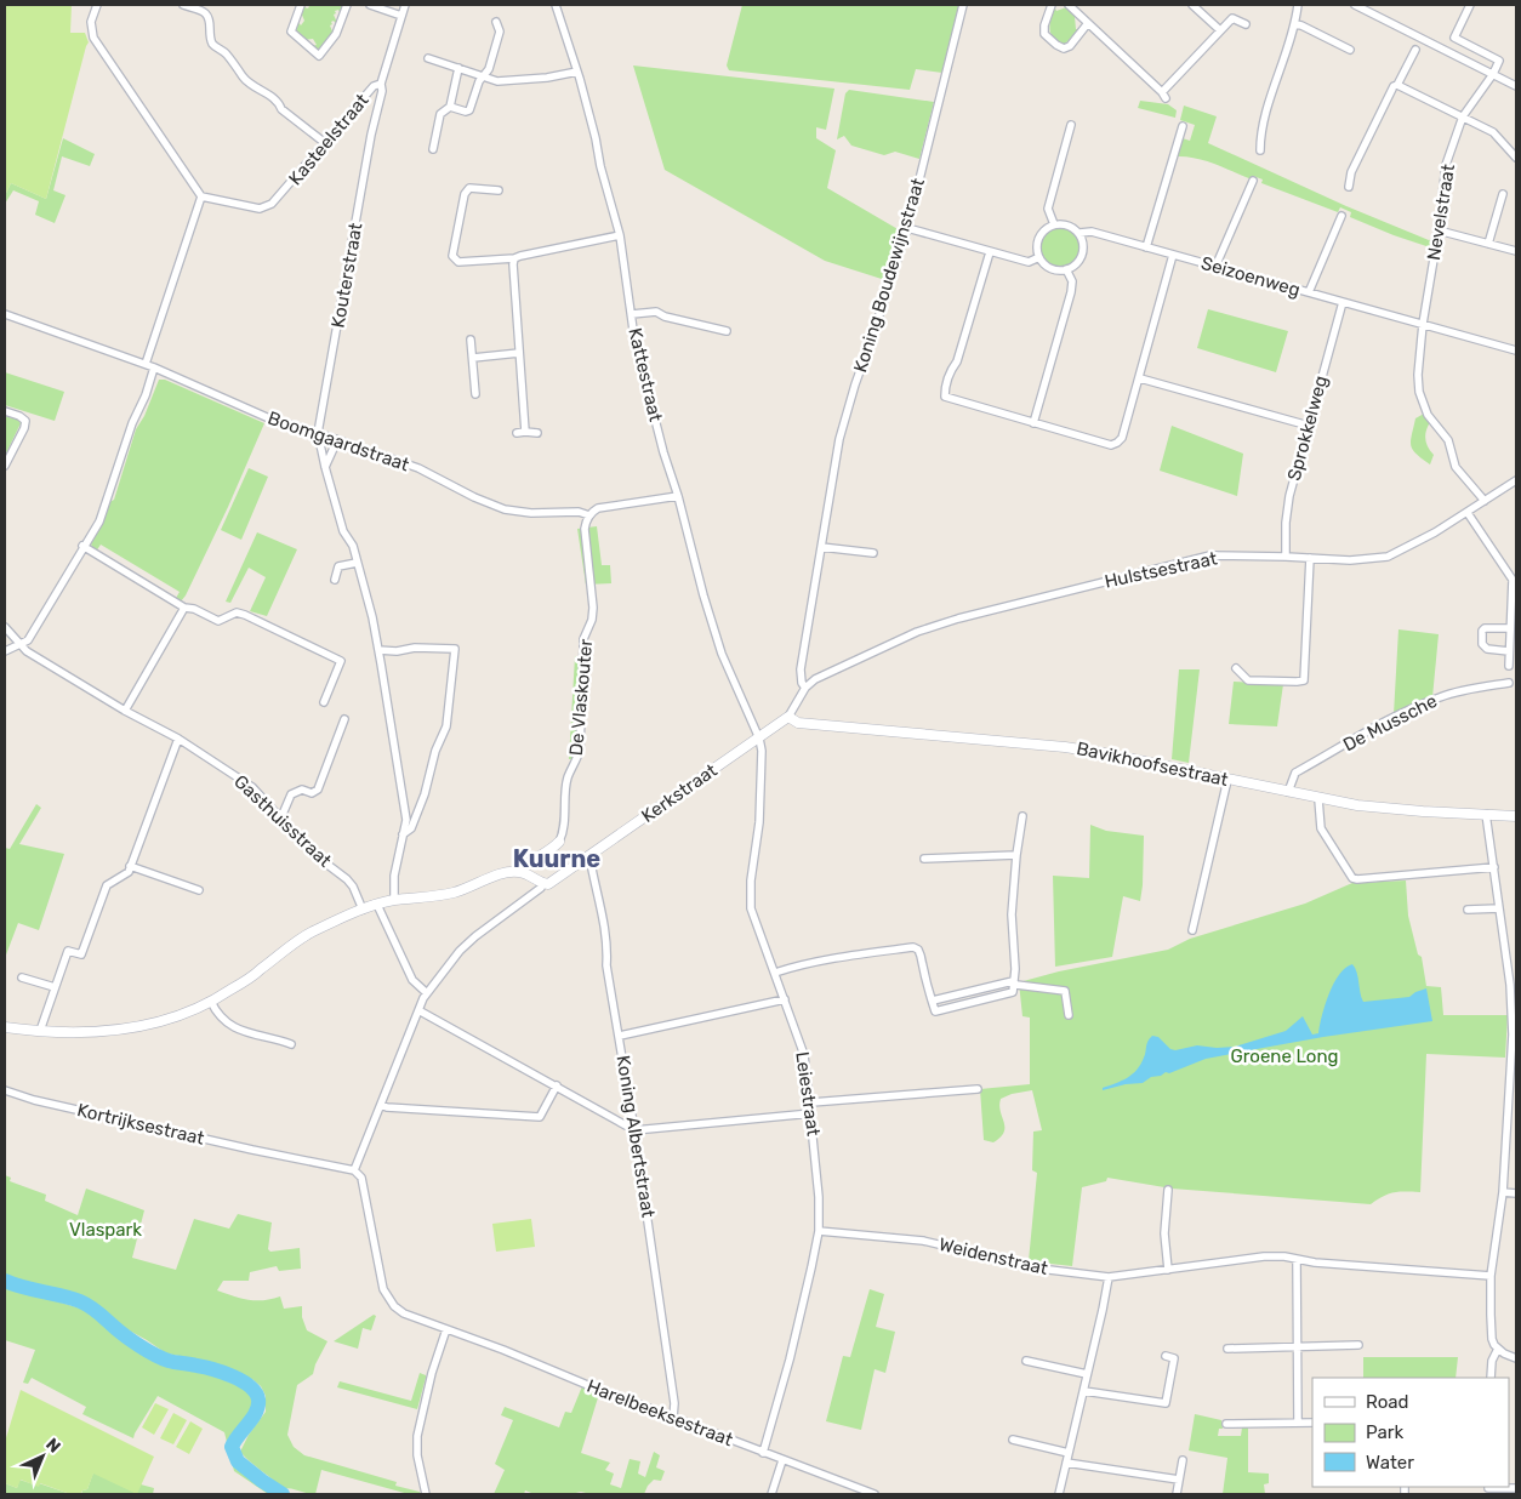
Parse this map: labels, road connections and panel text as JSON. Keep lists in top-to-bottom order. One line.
{"streets":{"street":["Kasteelstraat","Nevelstraat","Kouterstraat","Koning Boudewijnstraat","Seizoenweg","Kattestraat","Sprokkelweg","Boomgaardstraat","Hulstsestraat","De Vlaskouter","De Mussche","Bavikhoofsestraat","Kerkstraat","Gasthuisstraat","Leiestraat","Kortrijksestraat","Koning Albertstraat","Weidenstraat","Harelbeeksestraat"]},"crossings":[["Kasteelstraat","Kouterstraat"],["Nevelstraat","Seizoenweg"],["Nevelstraat","Hulstsestraat"],["Kouterstraat","Boomgaardstraat"],["Koning Boudewijnstraat","Hulstsestraat"],["Koning Boudewijnstraat","Kerkstraat"],["Seizoenweg","Sprokkelweg"],["Kattestraat","Boomgaardstraat"],["Kattestraat","Kerkstraat"],["Kattestraat","Leiestraat"],["Sprokkelweg","Hulstsestraat"],["Boomgaardstraat","De Vlaskouter"],["Hulstsestraat","Kerkstraat"],["De Mussche","Bavikhoofsestraat"],["Bavikhoofsestraat","Kerkstraat"],["Kerkstraat","Leiestraat"],["Kerkstraat","Koning Albertstraat"],["Kerkstraat","Harelbeeksestraat"],["Leiestraat","Weidenstraat"],["Leiestraat","Harelbeeksestraat"],["Kortrijksestraat","Harelbeeksestraat"],["Koning Albertstraat","Harelbeeksestraat"]],"districts":["Kuurne"],"parks":["Groene Long","Vlaspark"],"legend":["Road","Park","Water"],"north":"top right"}
